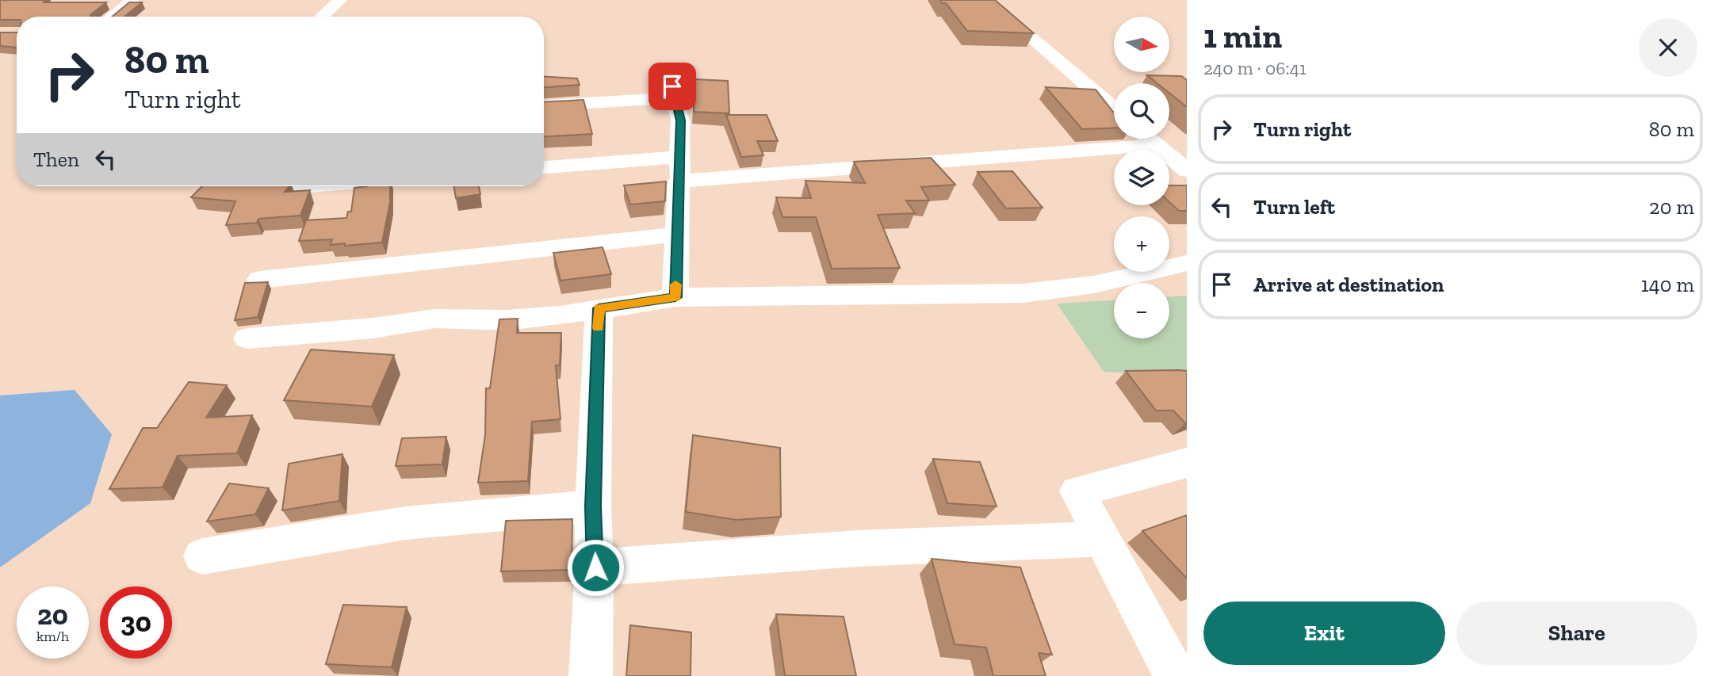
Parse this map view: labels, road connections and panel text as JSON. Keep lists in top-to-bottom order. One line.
{"north":"right","page":{"heading":["1 min","240 m · 06:41"],"map_buttons":["+","−"],"turn":["80 m","Turn right"],"list":[{"name":"Turn right","value":"80 m"},{"name":"Turn left","value":"20 m"},{"name":"Arrive at destination","value":"140 m"}],"then":"Then","speed":"20 km/h","limit":"30","buttons":["Exit","Share"]}}
